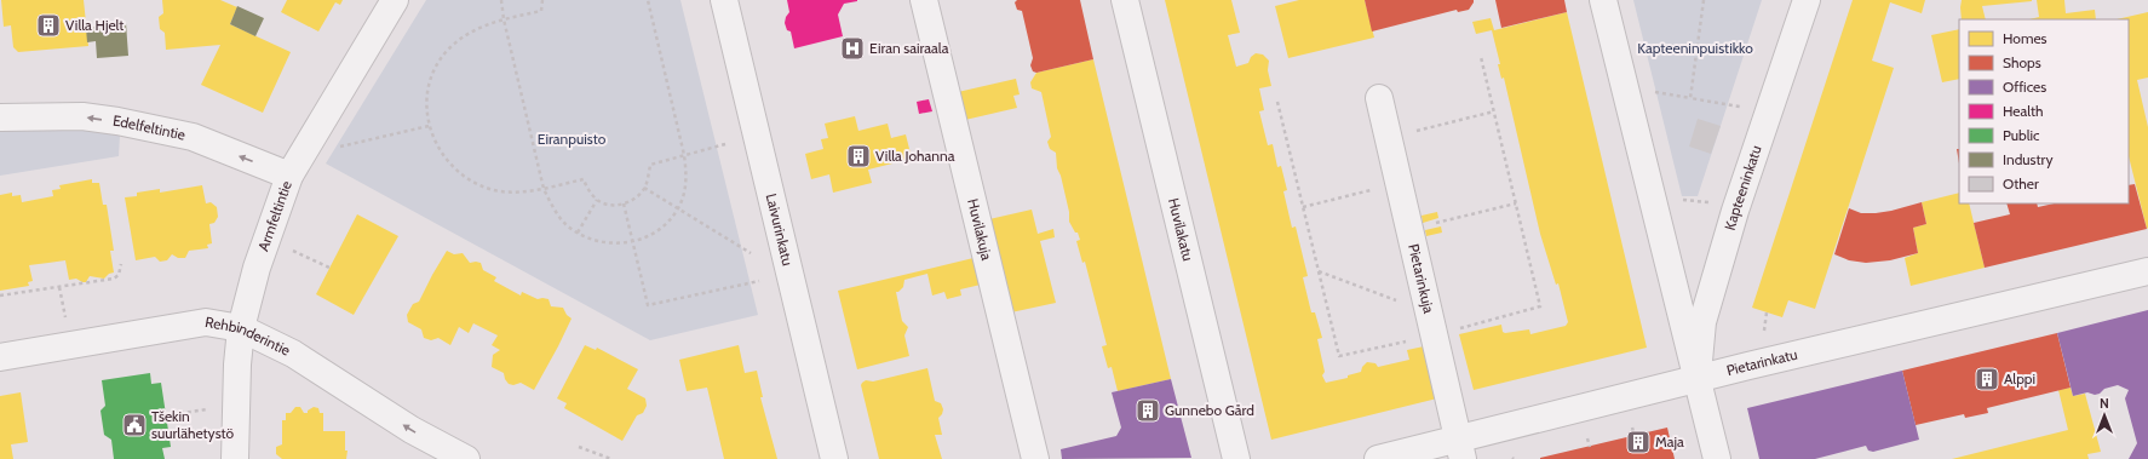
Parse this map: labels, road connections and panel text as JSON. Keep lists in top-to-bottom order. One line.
{"streets":{"street":["Edelfeltintie","Kapteeninkatu","Armfeltintie","Laivurinkatu","Huvilakuja","Huvilakatu","Pietarinkuja","Rehbinderintie","Pietarinkatu"]},"crossings":[["Edelfeltintie","Armfeltintie"],["Kapteeninkatu","Pietarinkatu"],["Armfeltintie","Rehbinderintie"],["Pietarinkuja","Pietarinkatu"]],"one_way":["Edelfeltintie","Rehbinderintie"],"parks":["Kapteeninpuistikko","Eiranpuisto"],"places":{"building":["Villa Hjelt","Villa Johanna","Alppi","Gunnebo Gård","Maja"],"hospital":["Eiran sairaala"],"public building":["Tšekin suurlähetystö"]},"legend":["Homes","Shops","Offices","Health","Public","Industry","Other"],"north":"top"}
